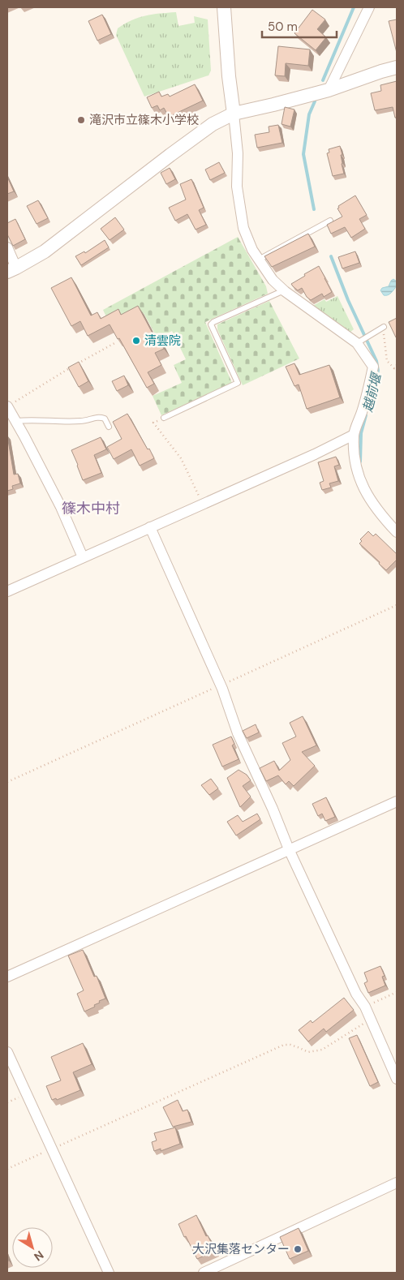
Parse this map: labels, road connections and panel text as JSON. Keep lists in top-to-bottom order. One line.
{"districts":["篠木中村"],"water":["越前堰"],"places":["滝沢市立篠木小学校","清雲院","大沢集落センター"],"scale_bar":"50 m","north":"bottom right"}
